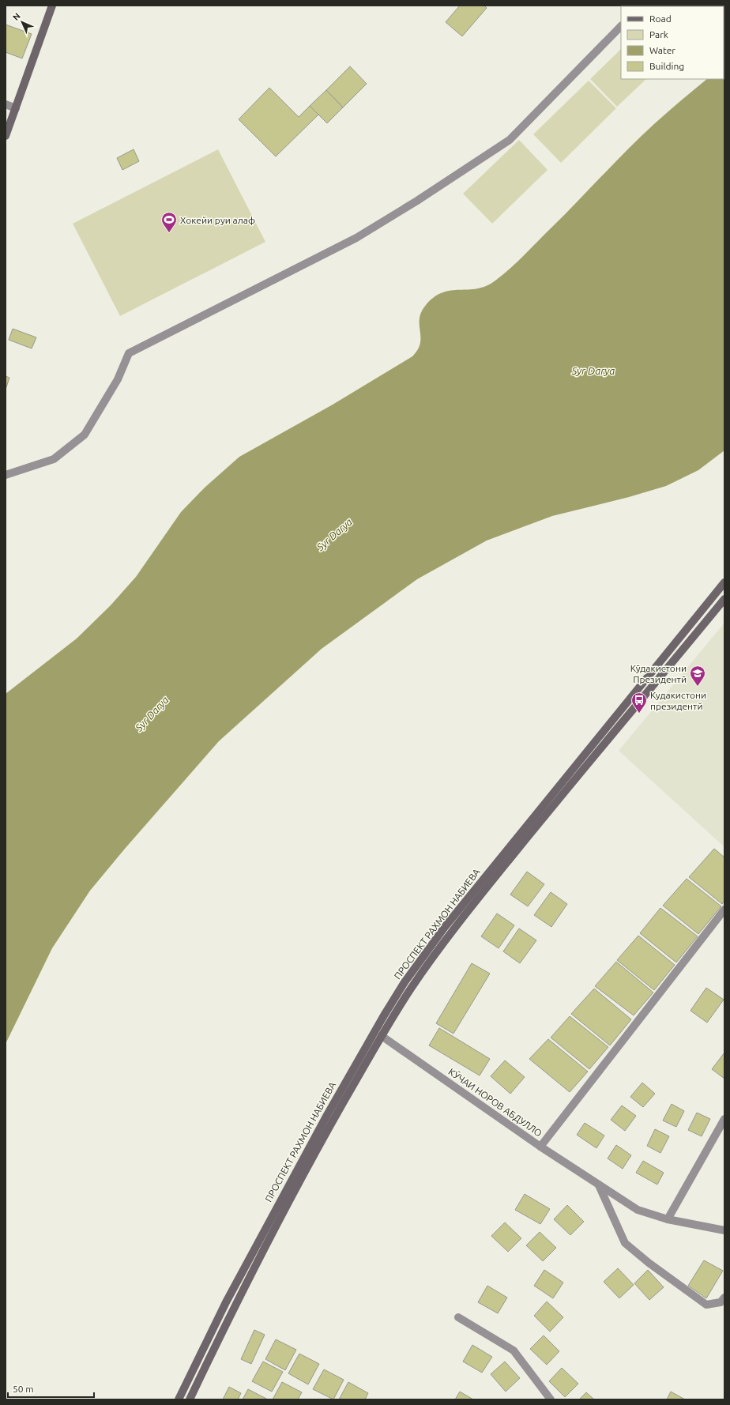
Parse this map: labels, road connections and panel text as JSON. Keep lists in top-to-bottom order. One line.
{"streets":{"main road":["ПРОСПЕКТ РАХМОН НАБИЕВА"],"street":["КӮЧАИ НОРОВ АБДУЛЛО"]},"crossings":[["ПРОСПЕКТ РАХМОН НАБИЕВА","КӮЧАИ НОРОВ АБДУЛЛО"]],"water":["Syr Darya"],"places":{"sports":["Хокейи руи алаф"],"school or university":["Кӯдакистони Президентӣ"],"bus stop":["Кудакистони президентй"]},"legend":["Road","Park","Water","Building"],"scale_bar":"50 m","north":"top left"}
